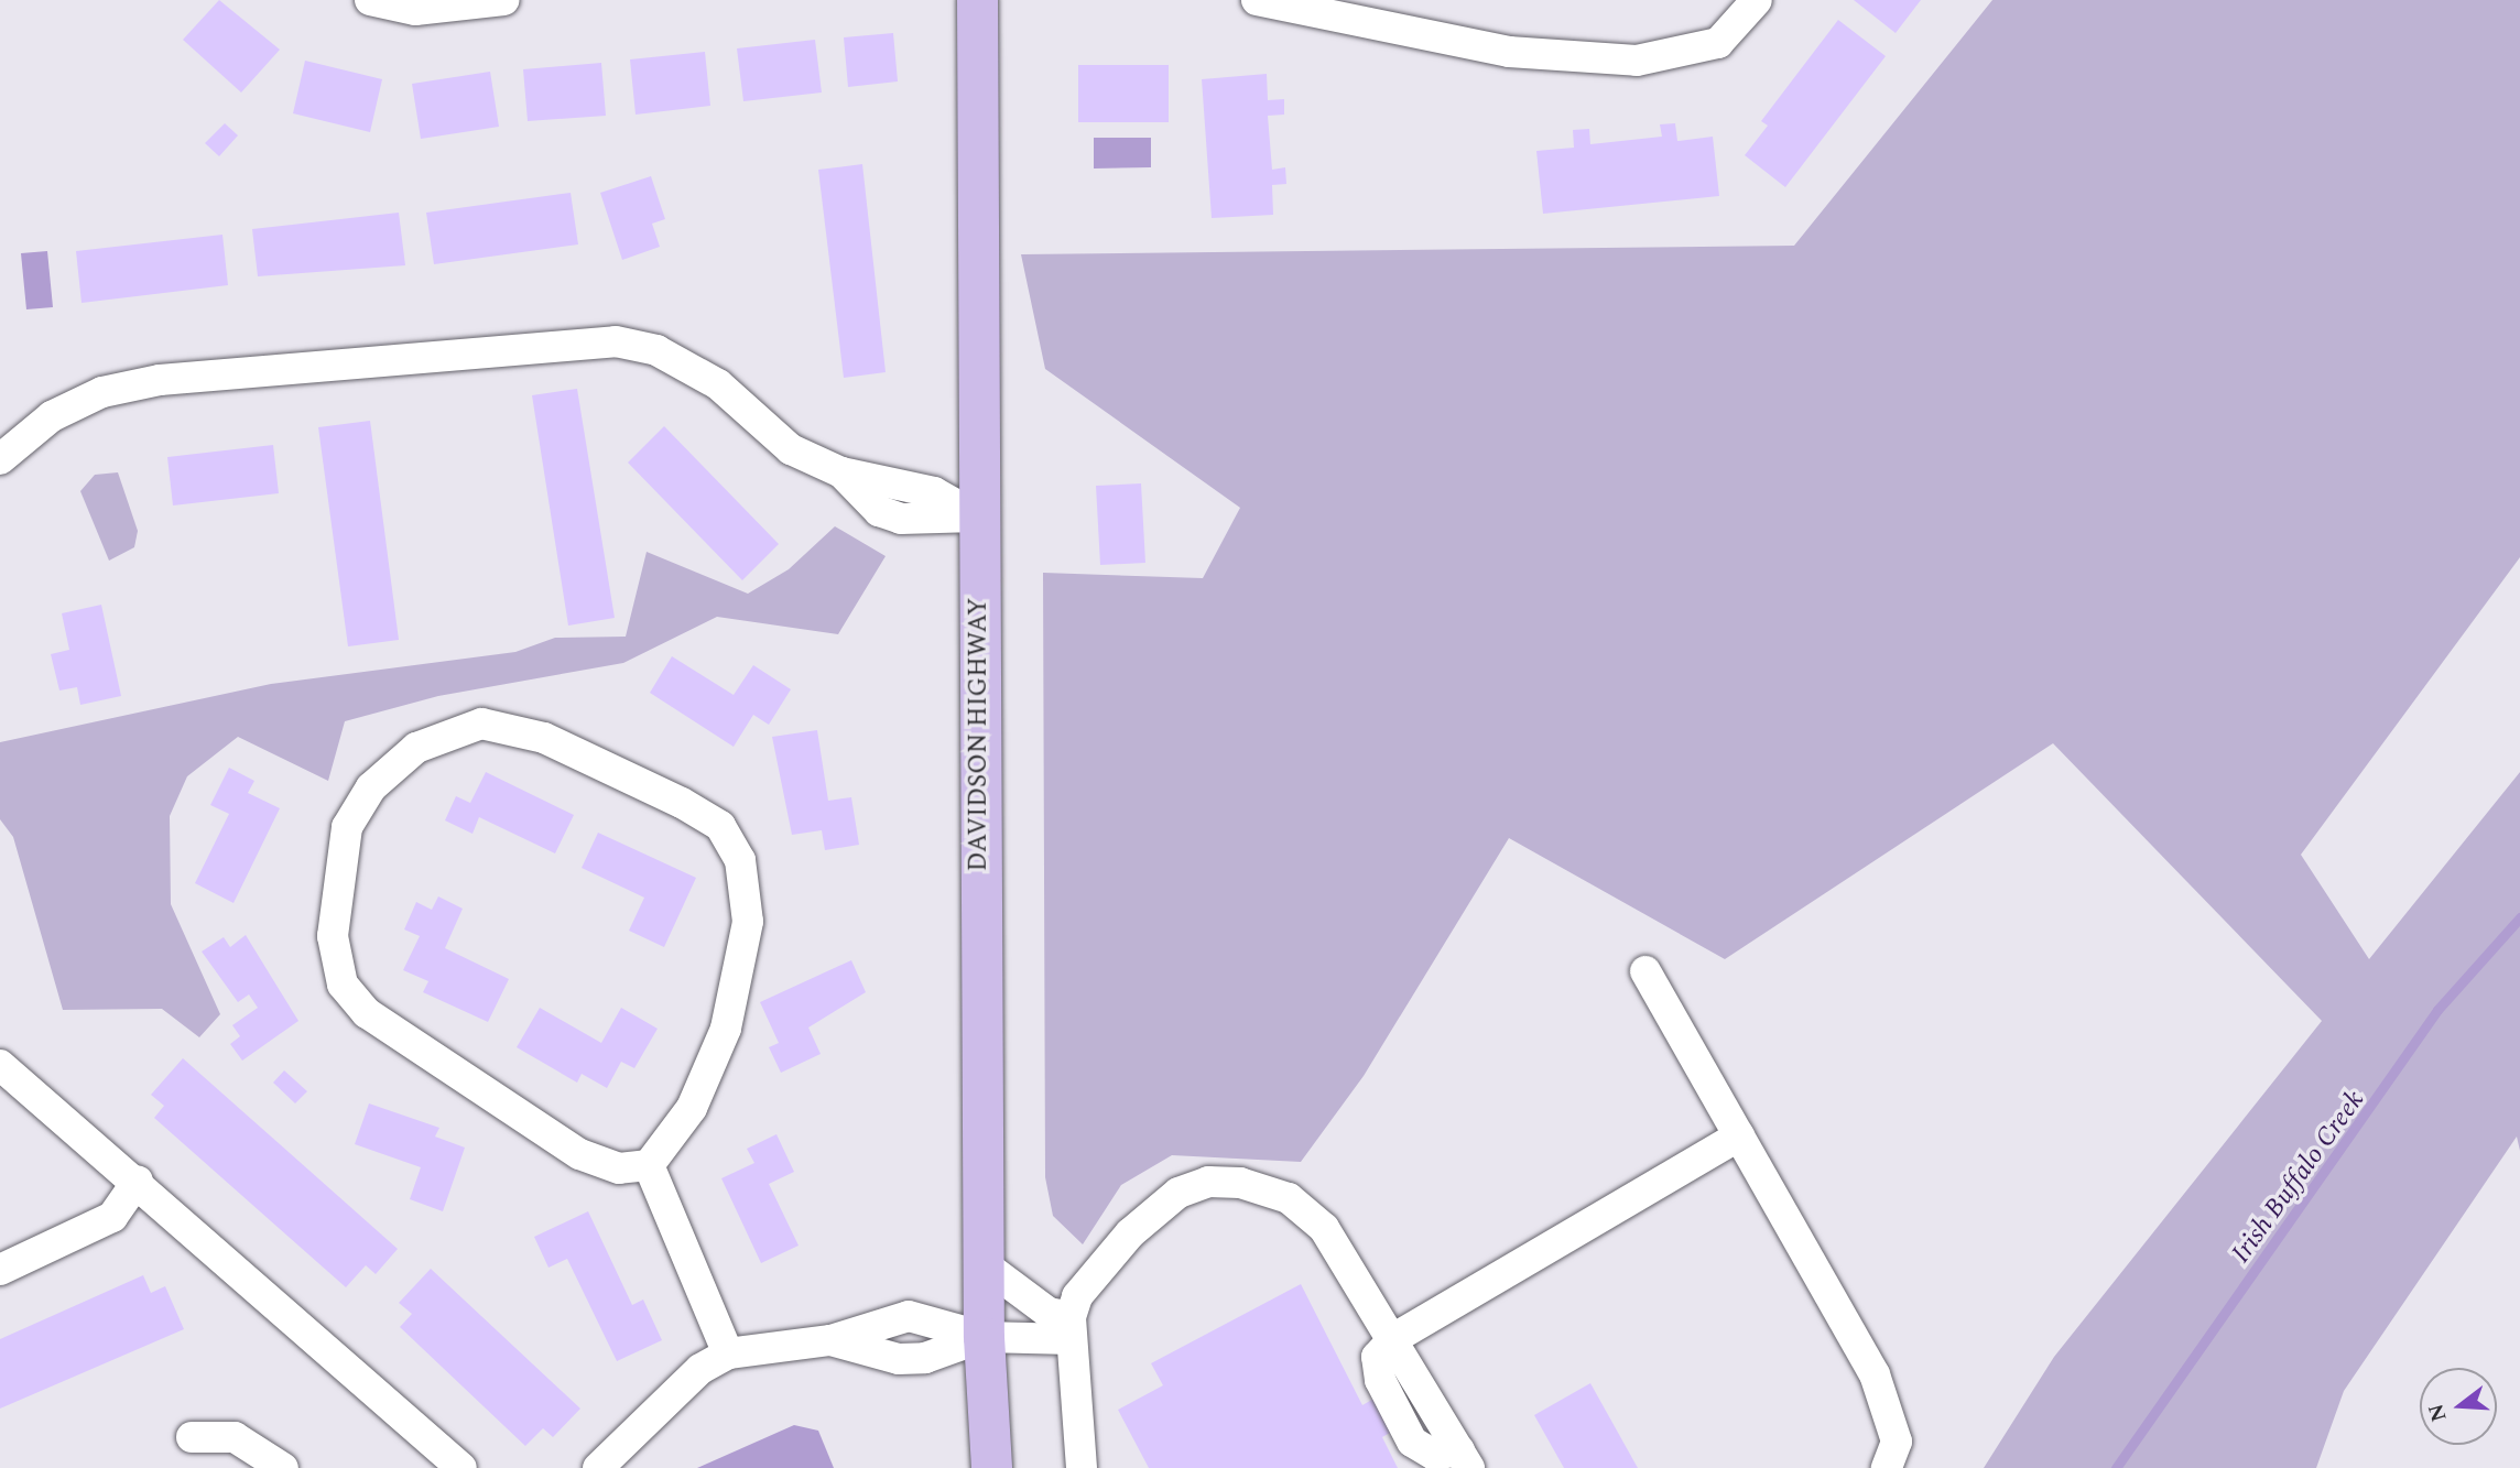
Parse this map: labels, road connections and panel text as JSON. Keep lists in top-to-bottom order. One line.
{"streets":{"main road":["DAVIDSON HIGHWAY"]},"water":["Irish Buffalo Creek"],"north":"left"}
